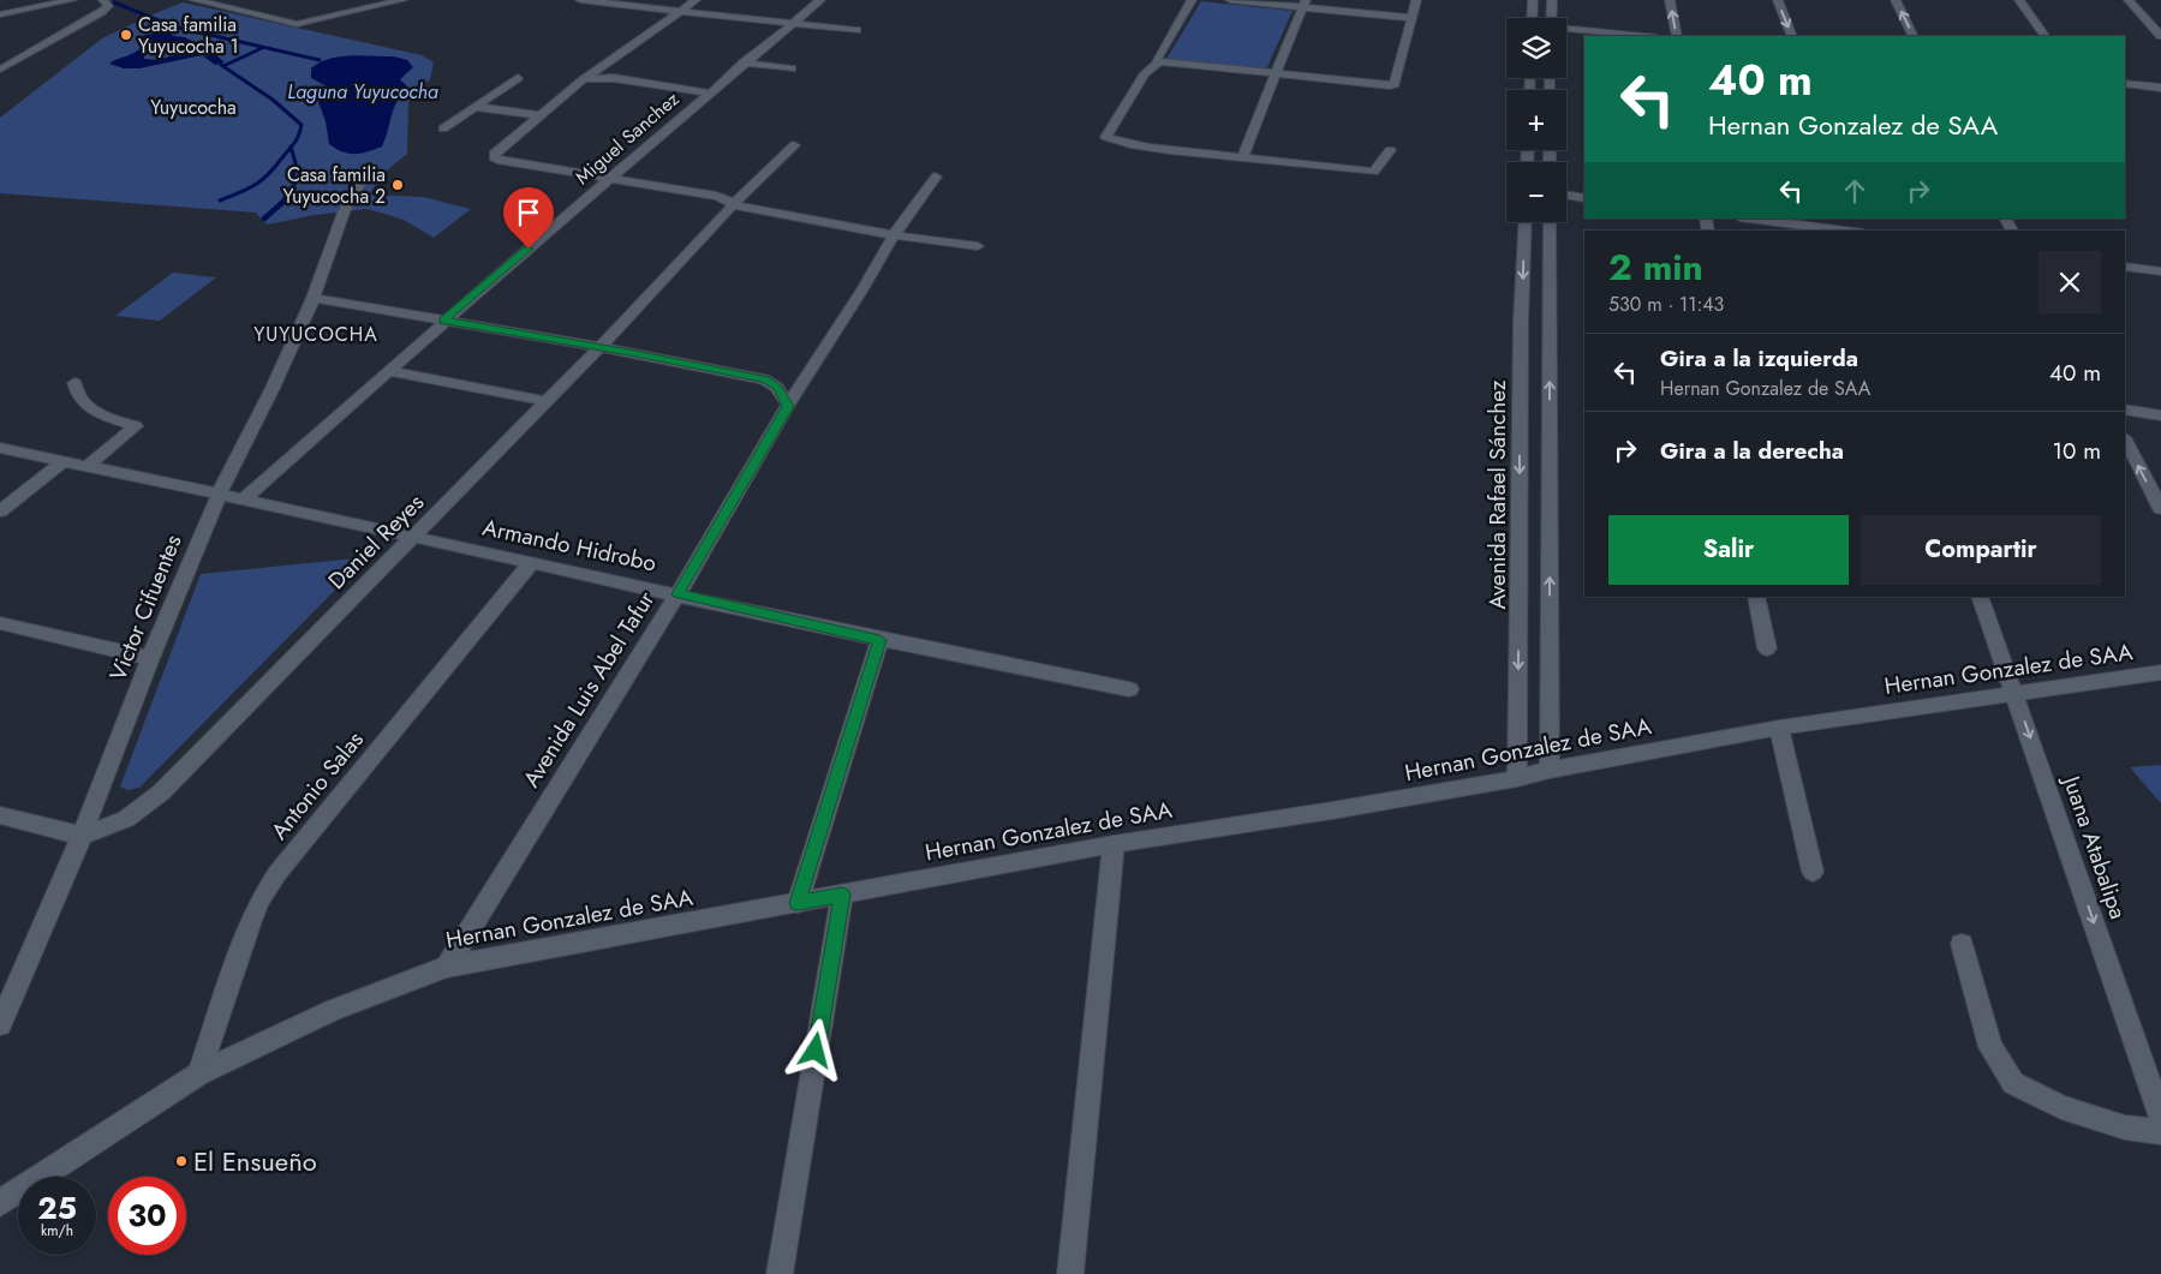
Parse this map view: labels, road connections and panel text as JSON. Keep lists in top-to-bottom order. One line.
{"streets":{"street":["Miguel Sanchez","Avenida Rafael Sánchez","Daniel Reyes","Armando Hidrobo","Victor Cifuentes","Hernan Gonzalez de SAA","Avenida Luis Abel Tafur","Antonio Salas","Juana Atabalipa"]},"crossings":[["Miguel Sanchez","Armando Hidrobo"],["Avenida Rafael Sánchez","Hernan Gonzalez de SAA"],["Daniel Reyes","Armando Hidrobo"],["Daniel Reyes","Victor Cifuentes"],["Armando Hidrobo","Victor Cifuentes"],["Armando Hidrobo","Avenida Luis Abel Tafur"],["Armando Hidrobo","Antonio Salas"],["Hernan Gonzalez de SAA","Avenida Luis Abel Tafur"],["Hernan Gonzalez de SAA","Antonio Salas"],["Hernan Gonzalez de SAA","Juana Atabalipa"]],"one_way":["Juana Atabalipa"],"districts":["YUYUCOCHA"],"water":["Laguna Yuyucocha"],"parks":["Yuyucocha"],"places":["Casa familia Yuyucocha 1","Casa familia Yuyucocha 2","El Ensueño"],"page":{"map_buttons":["+","−"],"turn":["40 m","Hernan Gonzalez de SAA"],"heading":["2 min","530 m · 11:43"],"list":[{"name":"Gira a la izquierda","note":"Hernan Gonzalez de SAA","value":"40 m"},{"name":"Gira a la derecha","value":"10 m"}],"buttons":["Salir","Compartir"],"speed":"25 km/h","limit":"30"}}
